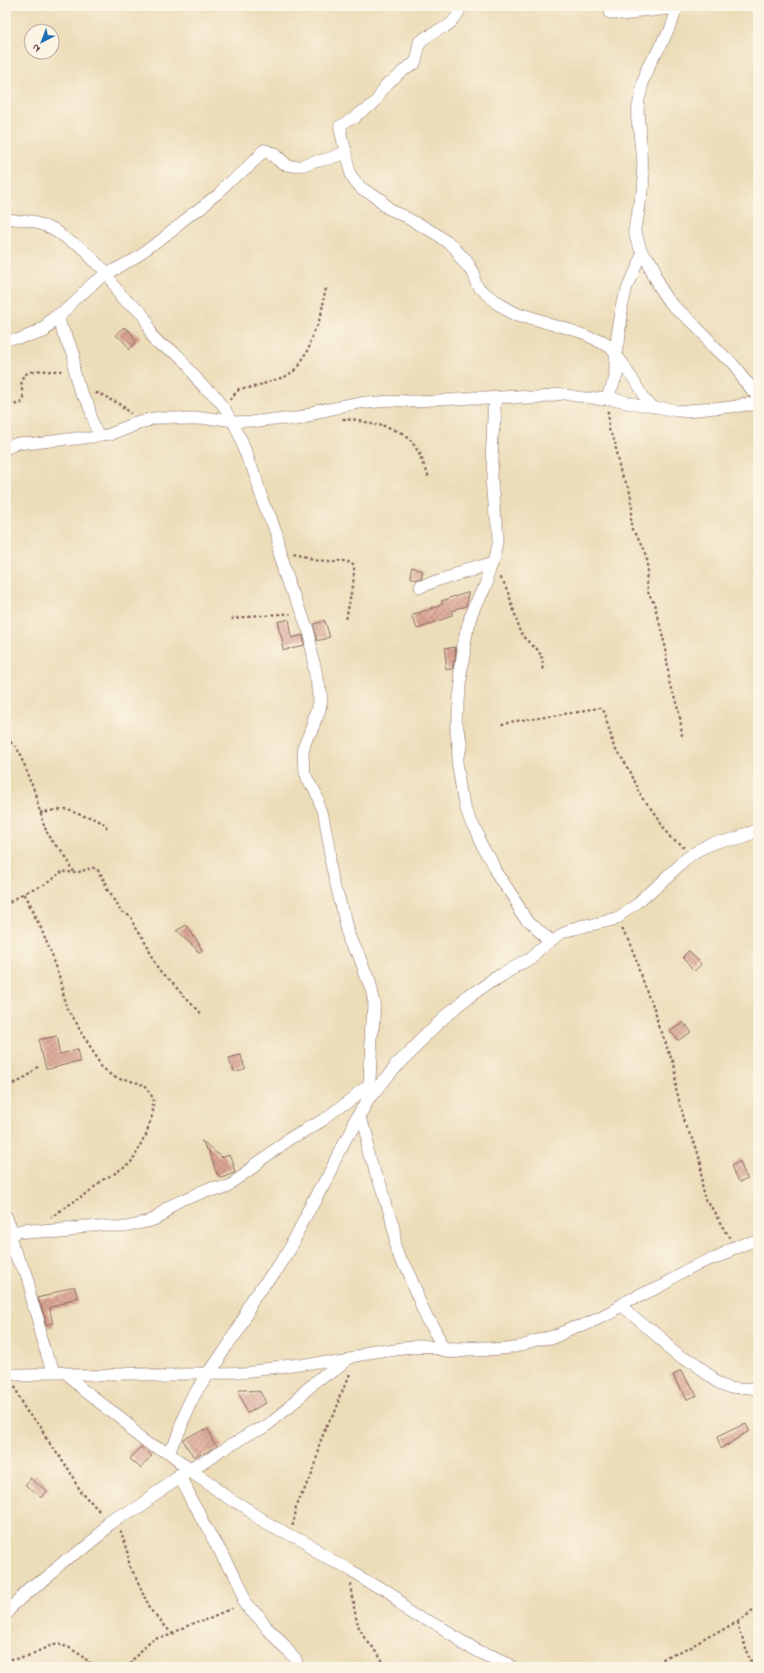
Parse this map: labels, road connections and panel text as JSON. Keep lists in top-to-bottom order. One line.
{"north":"bottom left"}
